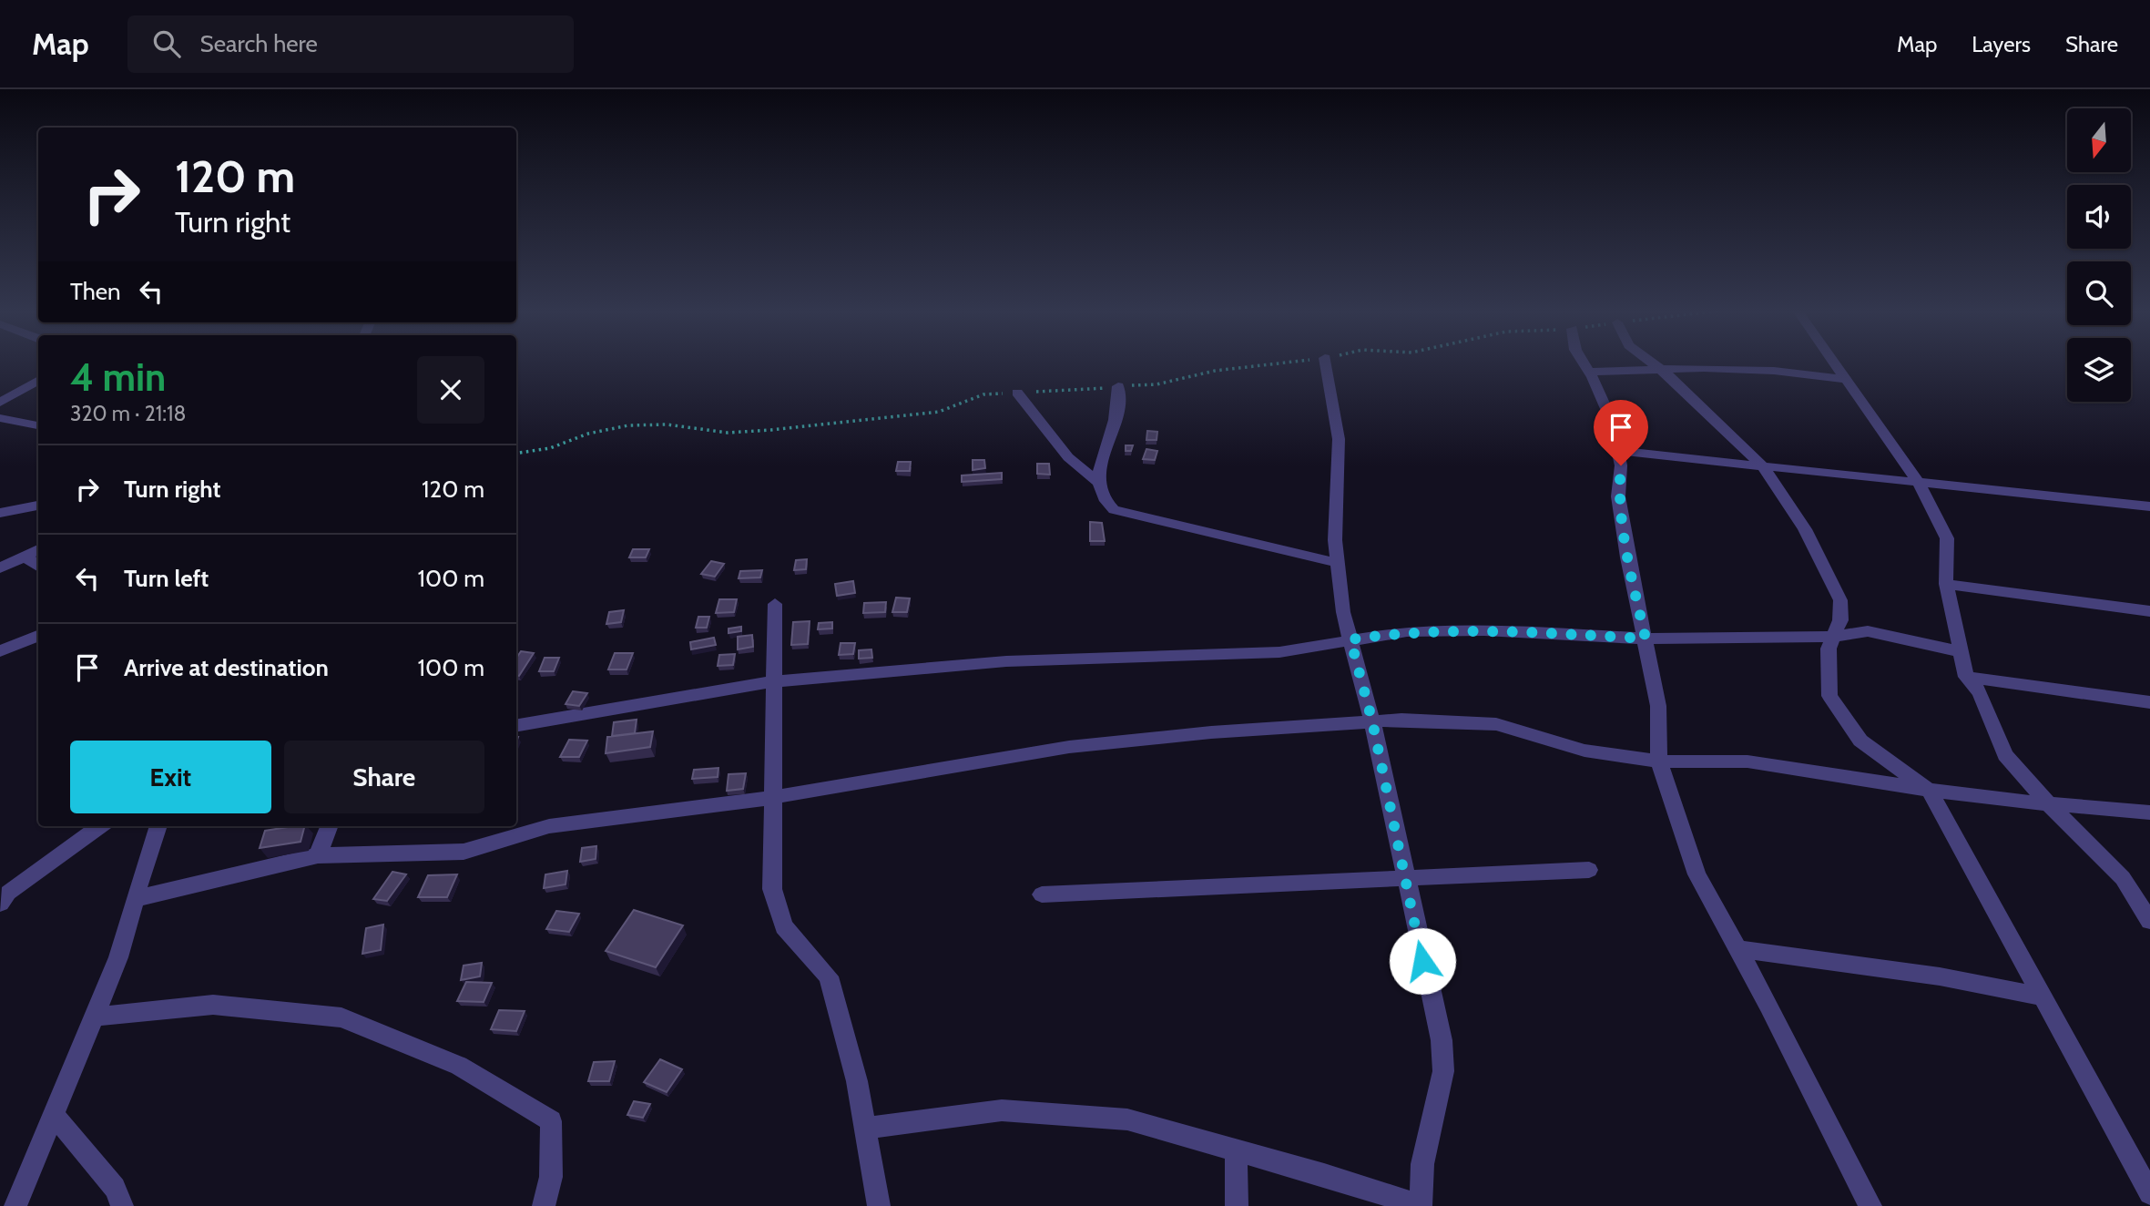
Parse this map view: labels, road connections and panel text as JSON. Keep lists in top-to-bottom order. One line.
{"north":"bottom","page":{"header":"Map","search":"Search here","nav":["Map","Layers","Share"],"turn":["120 m","Turn right"],"then":"Then","heading":["4 min","320 m · 21:18"],"list":[{"name":"Turn right","value":"120 m"},{"name":"Turn left","value":"100 m"},{"name":"Arrive at destination","value":"100 m"}],"buttons":["Exit","Share"]}}
